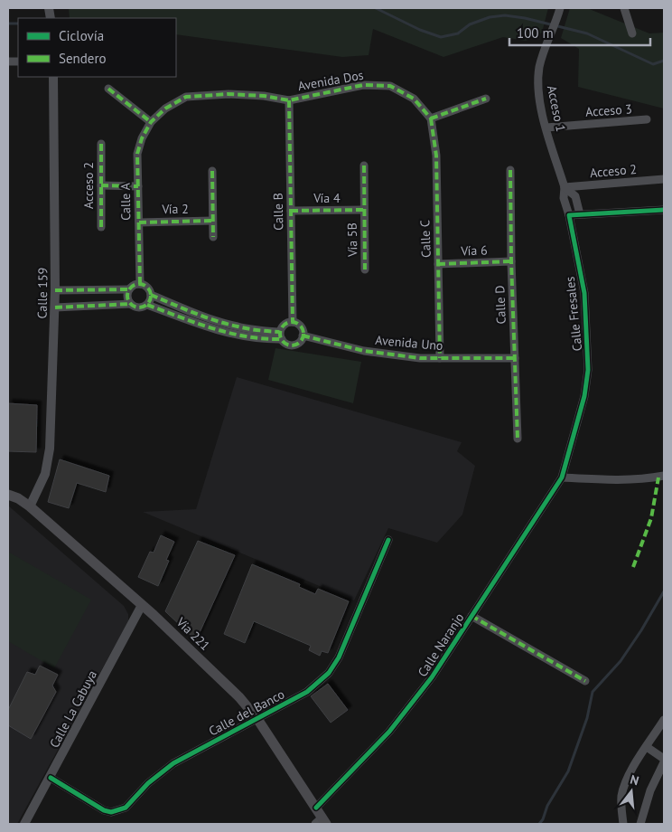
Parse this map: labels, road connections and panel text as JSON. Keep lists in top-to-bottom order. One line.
{"streets":{"main road":["Vía 221"],"street":["Avenida Dos","Acceso 1","Acceso 3","Acceso 2","Vía 4","Calle A","Vía 2","Calle B","Calle C","Vía 5B","Vía 6","Calle 159","Calle D","Calle Fresales","Avenida Uno","Calle Naranjo","Calle La Cabuya","Calle del Banco"]},"crossings":[["Avenida Dos","Calle A"],["Avenida Dos","Calle B"],["Avenida Dos","Calle C"],["Acceso 1","Acceso 3"],["Acceso 1","Acceso 2"],["Acceso 1","Calle Fresales"],["Vía 4","Calle B"],["Vía 4","Vía 5B"],["Calle A","Vía 2"],["Calle B","Avenida Uno"],["Calle C","Vía 6"],["Calle C","Avenida Uno"],["Vía 6","Calle D"],["Calle 159","Vía 221"],["Calle D","Avenida Uno"],["Calle Fresales","Calle Naranjo"],["Vía 221","Calle Naranjo"],["Vía 221","Calle La Cabuya"],["Vía 221","Calle del Banco"],["Calle La Cabuya","Calle del Banco"]],"legend":["Ciclovía","Sendero"],"scale_bar":"100 m","north":"top"}
